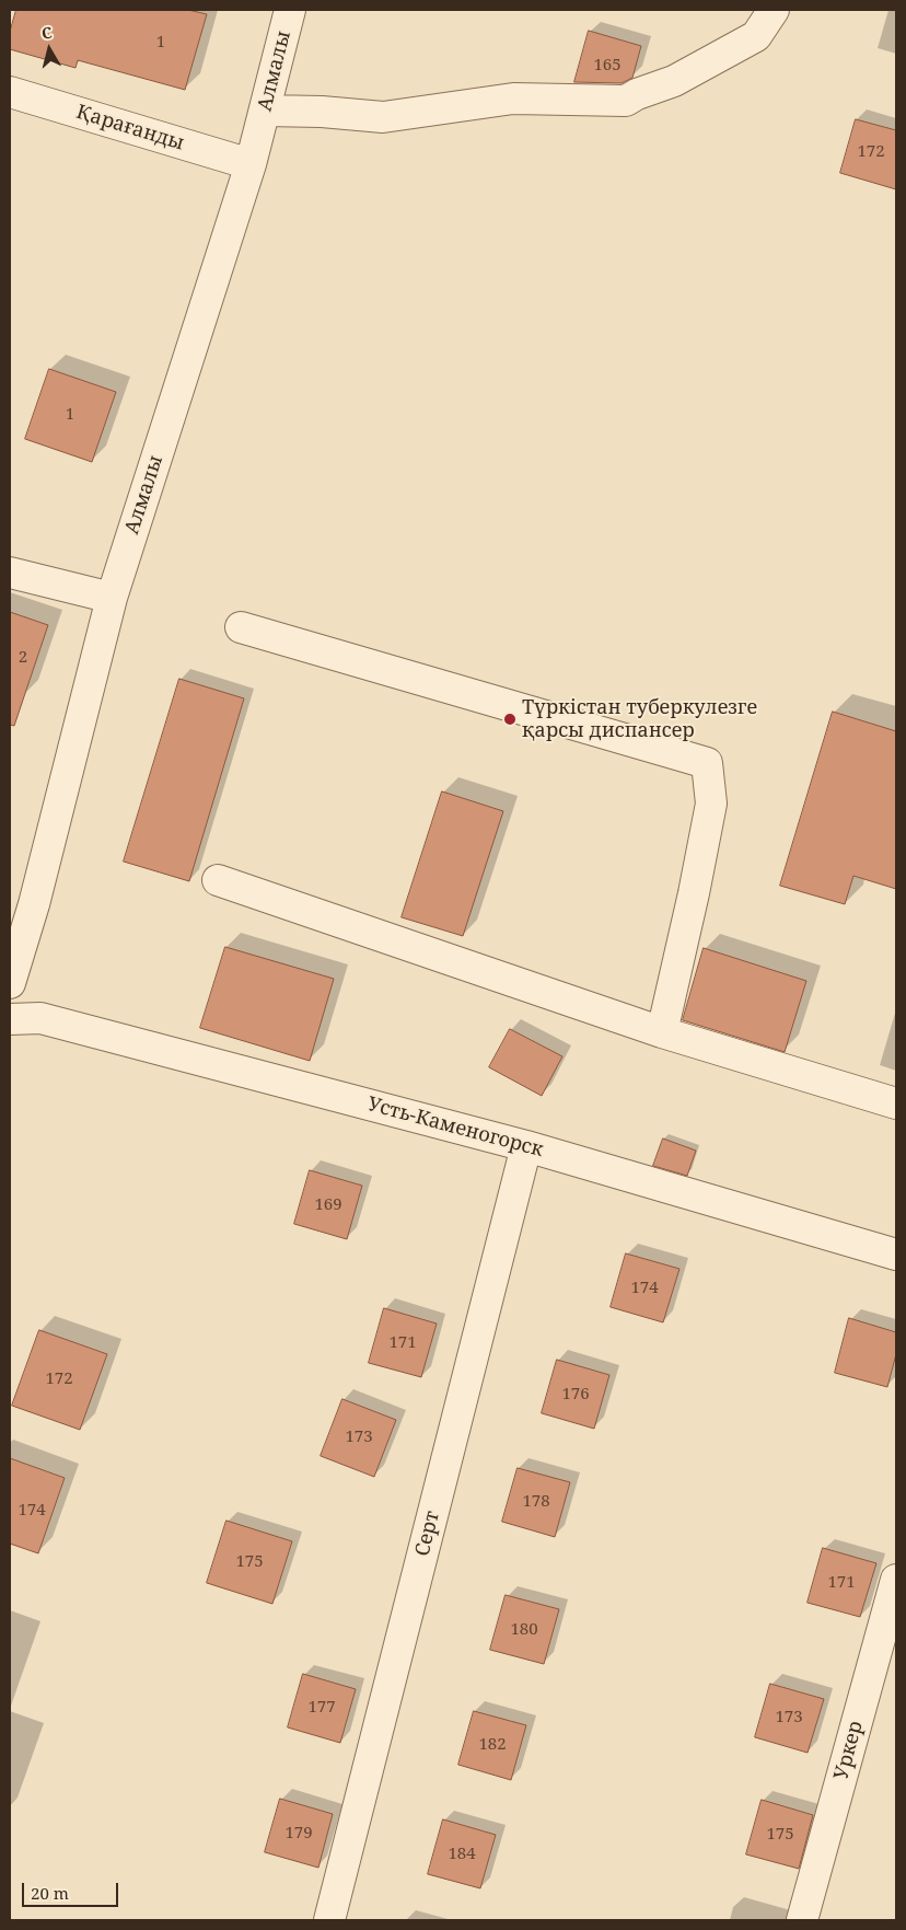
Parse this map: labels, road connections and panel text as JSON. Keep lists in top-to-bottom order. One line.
{"streets":{"street":["Алмалы","Қарағанды","Усть-Каменогорск","Серт","Уркер"]},"crossings":[["Алмалы","Қарағанды"],["Усть-Каменогорск","Серт"]],"places":["Түркістан туберкулезге қарсы диспансер"],"house_numbers":["1","165","172","1","2","169","174","171","172","176","173","178","174","175","171","180","177","173","182","179","175","184"],"scale_bar":"20 m","north":"top"}
